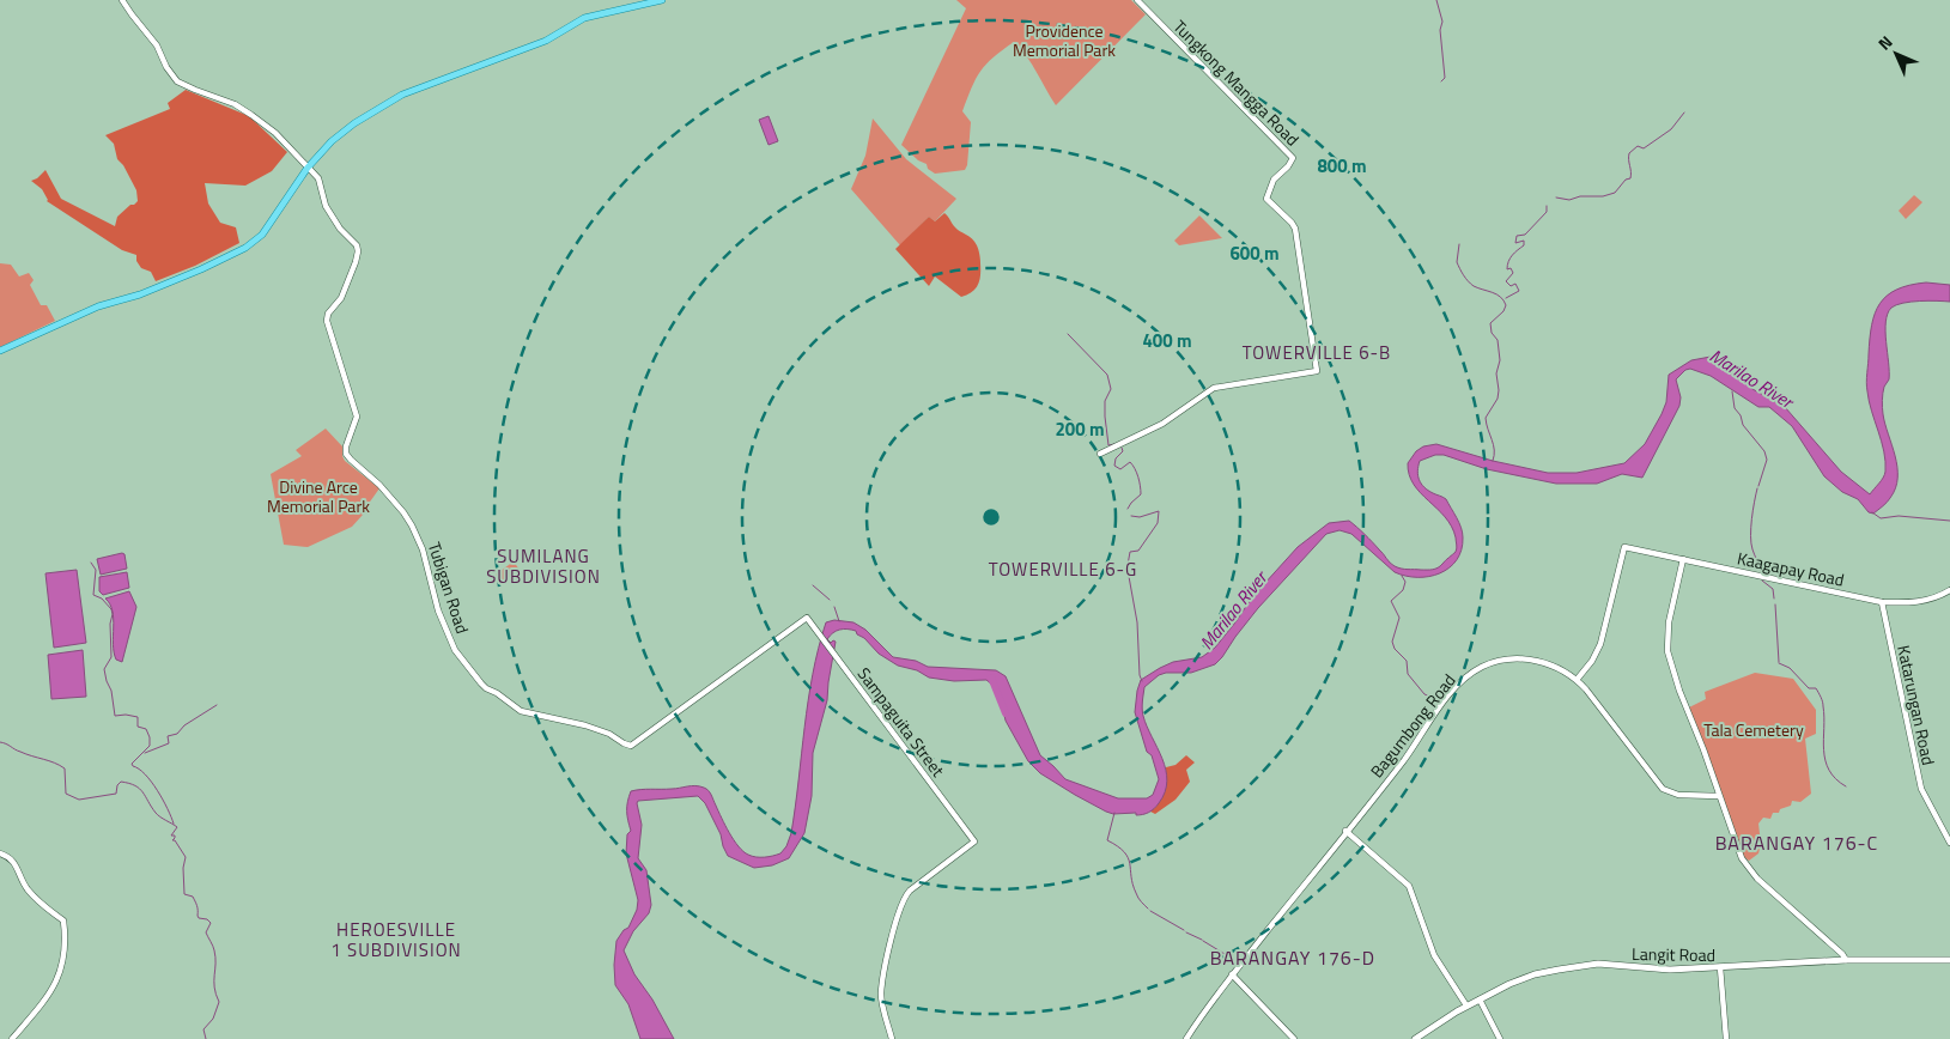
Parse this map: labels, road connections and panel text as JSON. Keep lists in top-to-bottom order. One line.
{"streets":{"main road":["Langit Road"],"street":["Tungkong Mangga Road","Kaagapay Road","Tubigan Road","Katarungan Road","Sampaguita Street","Bagumbong Road"]},"crossings":[["Kaagapay Road","Katarungan Road"],["Kaagapay Road","Bagumbong Road"],["Tubigan Road","Sampaguita Street"]],"districts":["TOWERVILLE 6-B","SUMILANG SUBDIVISION","TOWERVILLE 6-G","BARANGAY 176-C","HEROESVILLE 1 SUBDIVISION","BARANGAY 176-D"],"water":["Marilao River"],"parks":["Providence Memorial Park","Divine Arce Memorial Park","Tala Cemetery"],"north":"top left","rings":["800 m","600 m","400 m","200 m"]}
